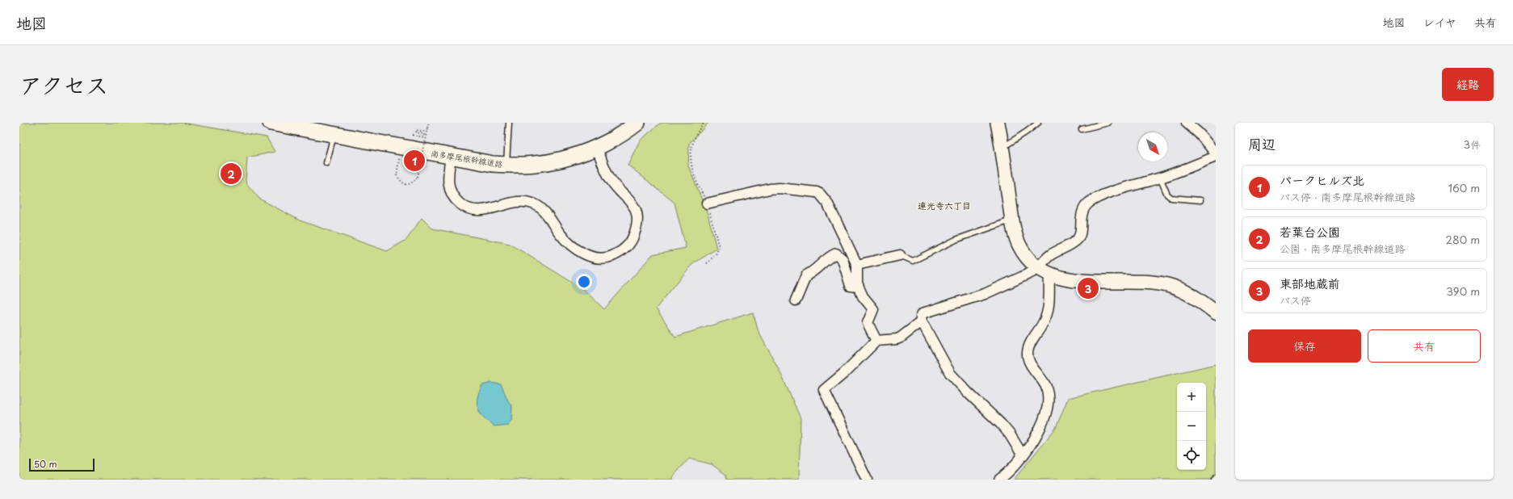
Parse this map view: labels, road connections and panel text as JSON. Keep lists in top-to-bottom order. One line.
{"streets":{"main road":["南多摩尾根幹線道路"]},"districts":["連光寺六丁目"],"scale_bar":"50 m","north":"bottom right","page":{"header":"地図","nav":["地図","レイヤ","共有"],"title":"アクセス","buttons":["経路",["保存","共有"]],"heading":["周辺","3件"],"pins":["1","2","3"],"list":[{"mark":"1","name":"パークヒルズ北","note":"バス停 · 南多摩尾根幹線道路","value":"160 m"},{"mark":"2","name":"若葉台公園","note":"公園 · 南多摩尾根幹線道路","value":"280 m"},{"mark":"3","name":"東部地蔵前","note":"バス停","value":"390 m"}],"map_buttons":["+","−"],"scale":"50 m"}}
